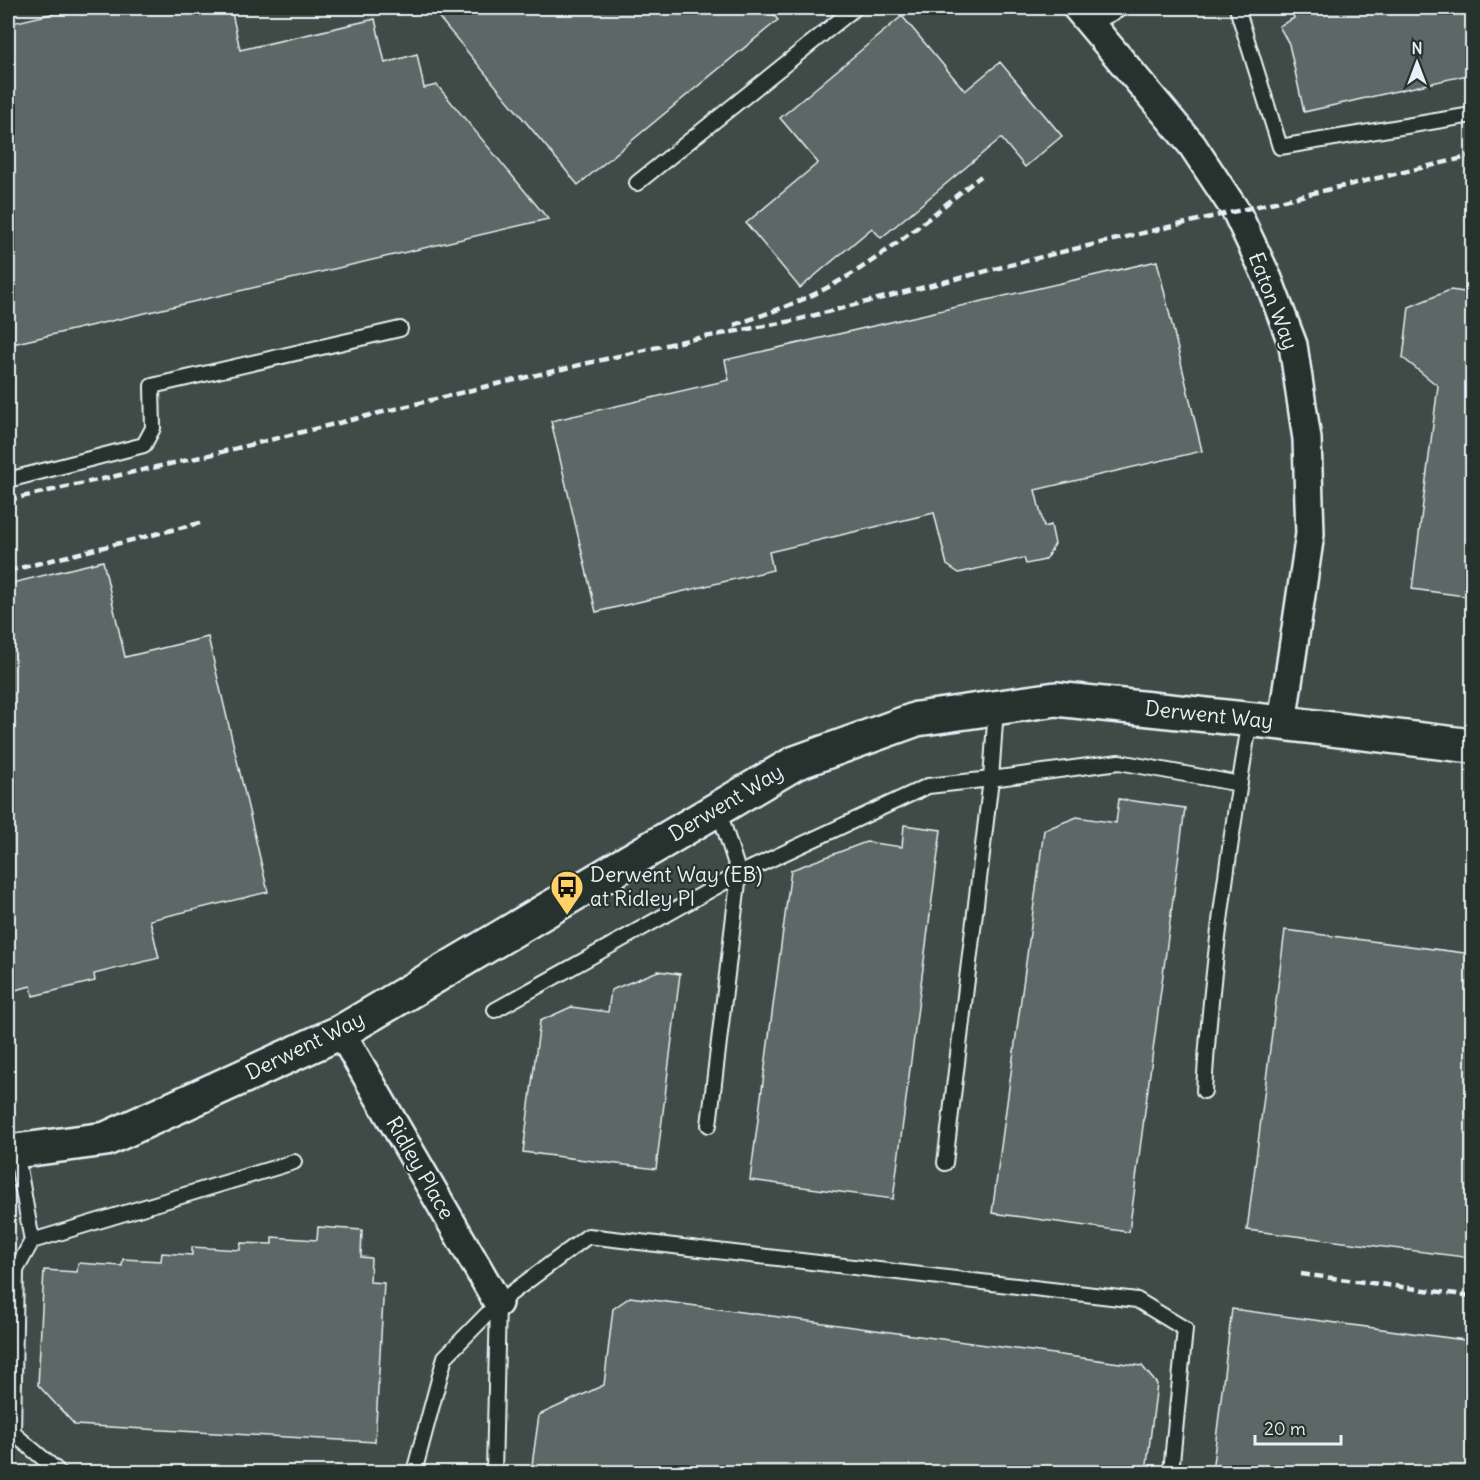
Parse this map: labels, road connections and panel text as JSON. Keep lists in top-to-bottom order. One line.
{"streets":{"street":["Eaton Way","Derwent Way","Ridley Place"]},"crossings":[["Eaton Way","Derwent Way"],["Derwent Way","Ridley Place"]],"places":{"bus stop":["Derwent Way (EB) at Ridley Pl"]},"scale_bar":"20 m","north":"top"}
